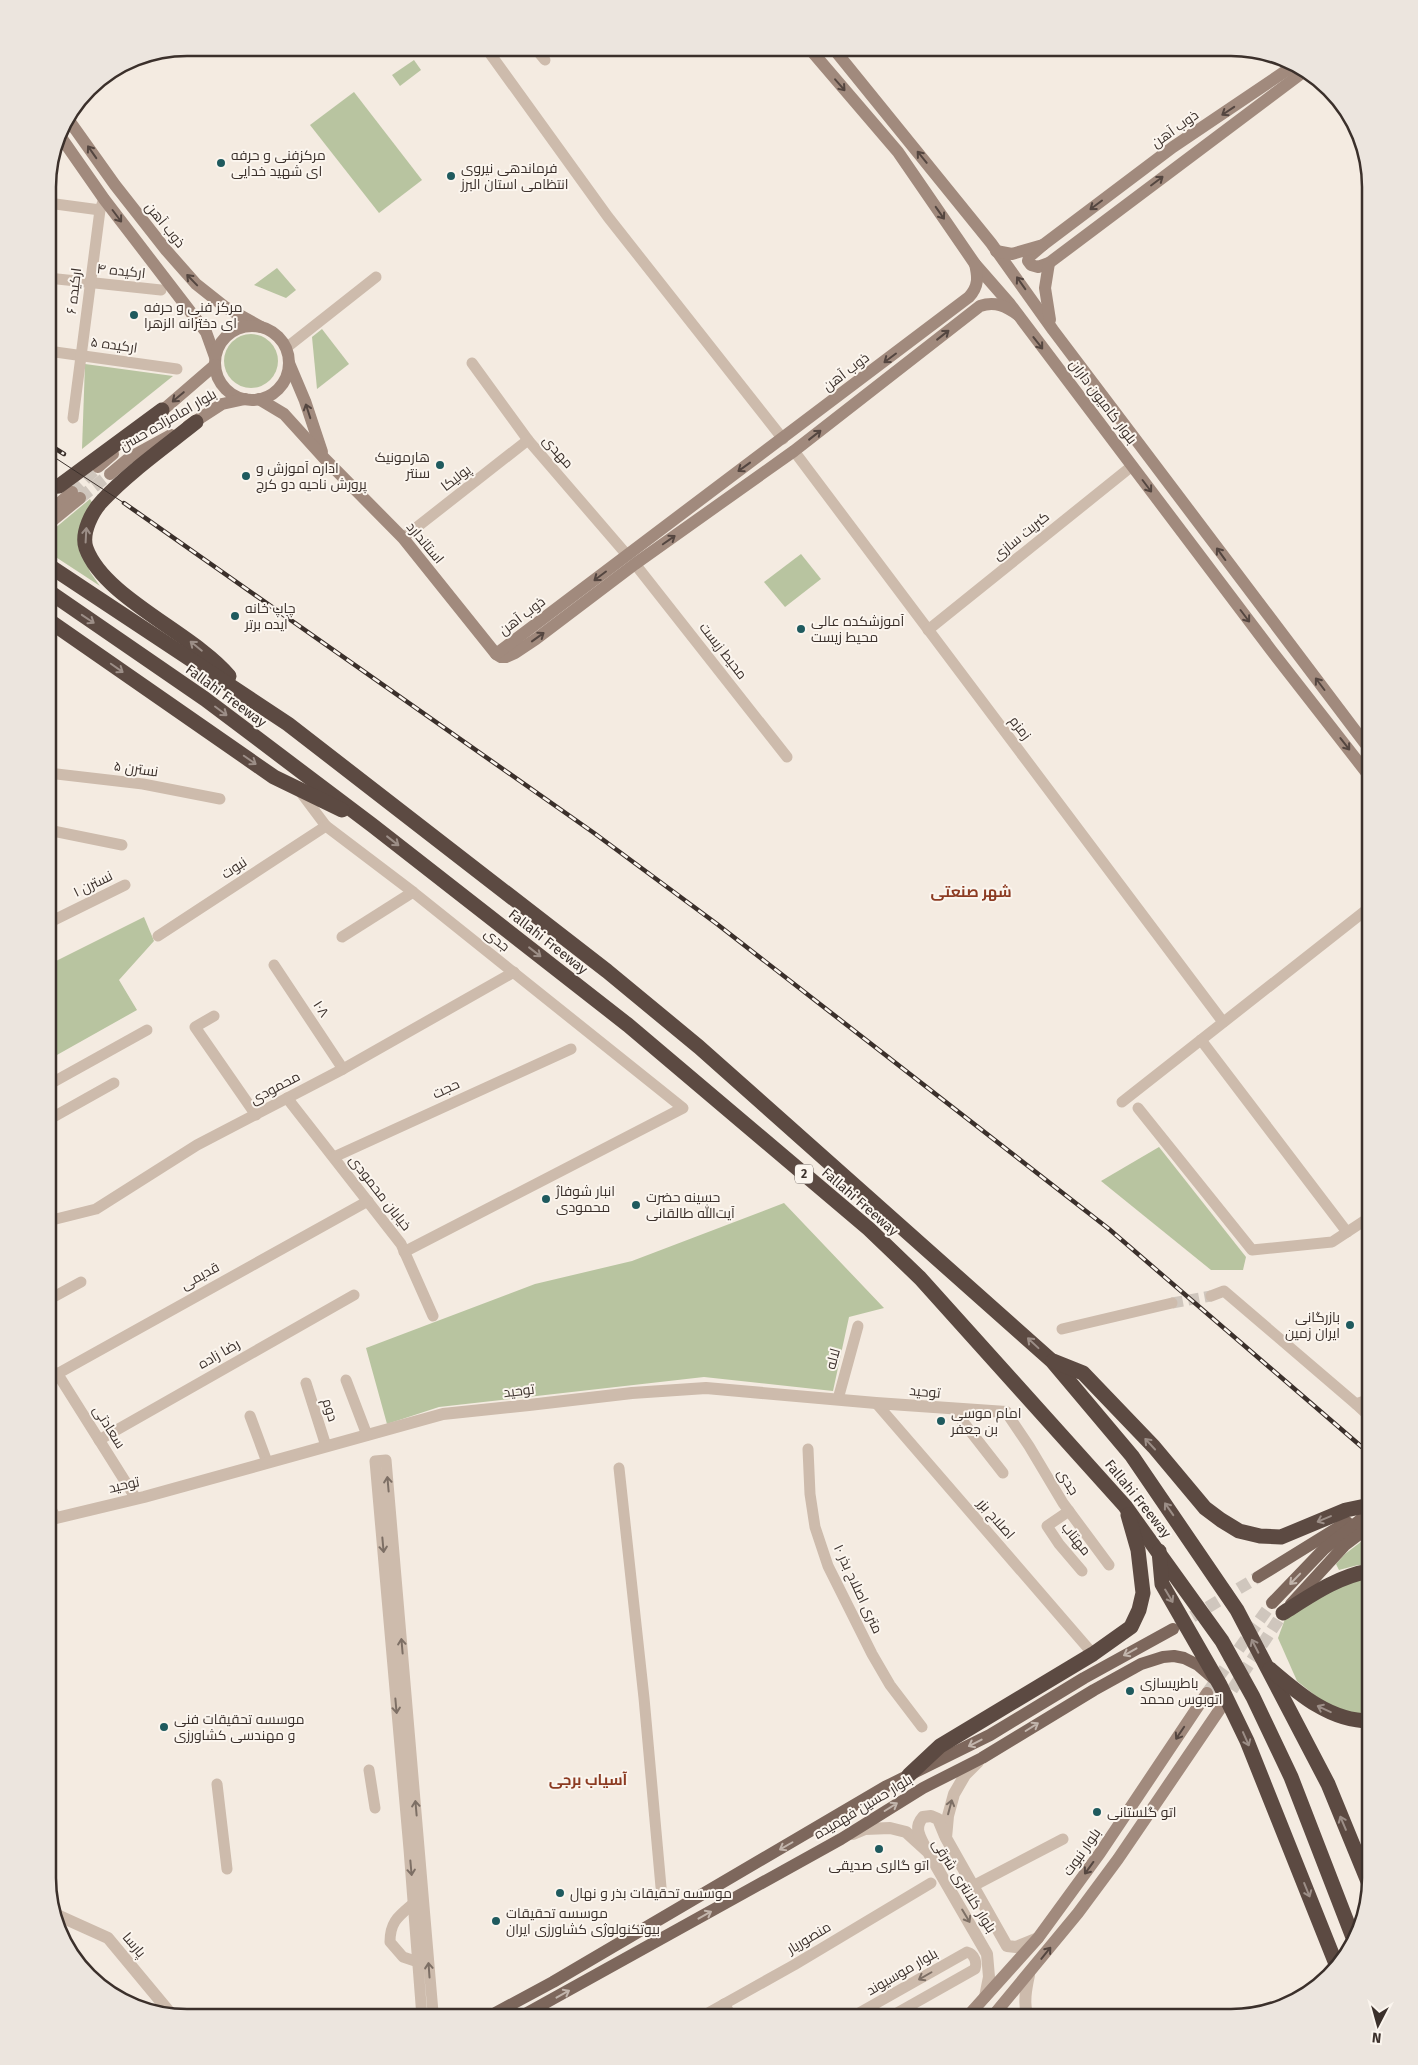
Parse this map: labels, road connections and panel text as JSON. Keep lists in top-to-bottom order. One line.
{"streets":{"highway":["Fallahi Freeway","2"],"main road":["ذوب آهن","بلوار کامیون داران","بلوار امامزاده حسن","استاندارد","بلوار حسین فهمیده","بلوار نبوت"],"street":["ارکیده ۴","ارکیده ۶","ارکیده ۵","مهدی","پولیکا","کبریت سازی","محیط زیست","زمزم","نسترن ۵","نبوت","نسترن ۱","جدی","۱۰۸","محمودی","حجت","خیابان محمودی","قدیمی","رضا زاده","لاله","توحید","دوم","سعادتی","اصلاح بزر","مهتاب","۱۰ متری اصلاح بذر","بلوار کلانتری شرقی","منصوریار","پارسا","بلوار موسیوند"]},"crossings":[["ذوب آهن","بلوار کامیون داران"],["ذوب آهن","بلوار امامزاده حسن"],["ذوب آهن","مهدی"],["ذوب آهن","استاندارد"],["ذوب آهن","محیط زیست"],["ذوب آهن","زمزم"],["ارکیده ۴","ارکیده ۶"],["ارکیده ۶","ارکیده ۵"],["بلوار کامیون داران","کبریت سازی"],["بلوار امامزاده حسن","استاندارد"],["مهدی","پولیکا"],["مهدی","محیط زیست"],["پولیکا","استاندارد"],["کبریت سازی","زمزم"],["نبوت","جدی"],["جدی","محمودی"],["جدی","خیابان محمودی"],["جدی","توحید"],["جدی","مهتاب"],["۱۰۸","محمودی"],["محمودی","خیابان محمودی"],["حجت","خیابان محمودی"],["خیابان محمودی","قدیمی"],["رضا زاده","سعادتی"],["لاله","توحید"],["توحید","دوم"],["توحید","سعادتی"],["توحید","اصلاح بزر"],["بلوار حسین فهمیده","بلوار کلانتری شرقی"],["بلوار نبوت","بلوار کلانتری شرقی"]],"districts":["شهر صنعتی","آسیاب برجی"],"places":["مرکزفنی و حرفه ای شهید خدایی","فرماندهی نیروی انتظامی استان البرز","مرکز فنی و حرفه ای دخترانه الزهرا","هارمونیک سنتر","اداره آموزش و پرورش ناحیه دو کرج","چاپ خانه ایده برتر","آموزشکده عالی محیط زیست","انبار شوفاژ محمودی","حسینه حضرت آیت‌الله طالقانی","بازرگانی ایران زمین","امام موسی بن جعفر","باطریسازی اتوبوس محمد","موسسه تحقیقات فنی و مهندسی کشاورزی","اتو گلستانی","اتو گالری صدیقی","موسسه تحقیقات بذر و نهال","موسسه تحقیقات بیوتکنولوژی کشاورزی ایران"],"north":"bottom"}
